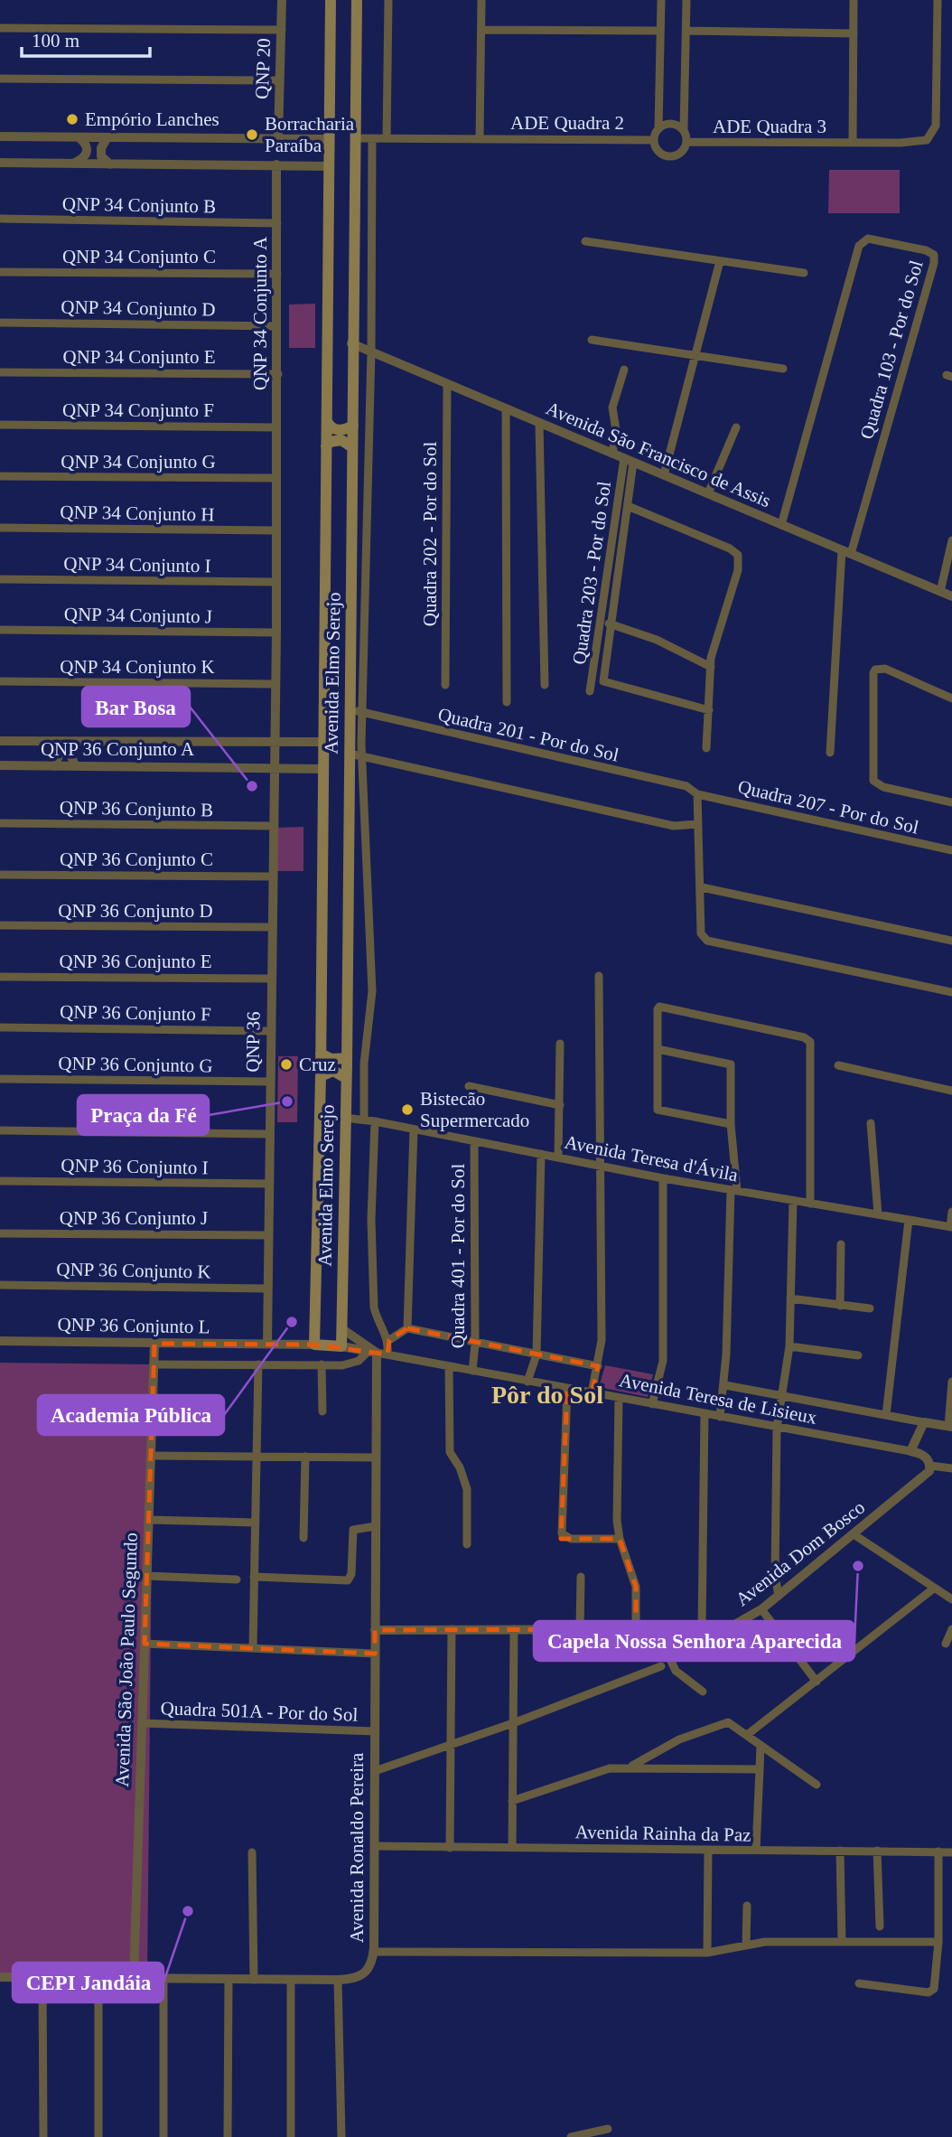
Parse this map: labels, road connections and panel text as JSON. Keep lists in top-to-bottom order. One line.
{"streets":{"main road":["Avenida Elmo Serejo"],"street":["QNP 20","ADE Quadra 2","ADE Quadra 3","QNP 34 Conjunto B","QNP 34 Conjunto C","QNP 34 Conjunto D","QNP 34 Conjunto A","Quadra 103 - Por do Sol","QNP 34 Conjunto E","QNP 34 Conjunto F","Avenida São Francisco de Assis","QNP 34 Conjunto G","QNP 34 Conjunto H","Quadra 202 - Por do Sol","QNP 34 Conjunto I","Quadra 203 - Por do Sol","QNP 34 Conjunto J","QNP 34 Conjunto K","Quadra 201 - Por do Sol","QNP 36 Conjunto A","Quadra 207 - Por do Sol","QNP 36 Conjunto B","QNP 36 Conjunto C","QNP 36 Conjunto D","QNP 36 Conjunto E","QNP 36 Conjunto F","QNP 36","QNP 36 Conjunto G","Avenida Teresa d'Ávila","QNP 36 Conjunto I","QNP 36 Conjunto J","Quadra 401 - Por do Sol","QNP 36 Conjunto K","QNP 36 Conjunto L","Avenida Teresa de Lisieux","Avenida Dom Bosco","Avenida São João Paulo Segundo","Quadra 501A - Por do Sol","Avenida Rainha da Paz","Avenida Ronaldo Pereira"]},"crossings":[["ADE Quadra 2","ADE Quadra 3"],["ADE Quadra 2","Avenida Elmo Serejo"],["QNP 34 Conjunto B","QNP 34 Conjunto A"],["QNP 34 Conjunto C","QNP 34 Conjunto A"],["QNP 34 Conjunto D","QNP 34 Conjunto A"],["QNP 34 Conjunto A","QNP 34 Conjunto E"],["QNP 34 Conjunto A","QNP 34 Conjunto F"],["QNP 34 Conjunto A","QNP 34 Conjunto G"],["QNP 34 Conjunto A","QNP 34 Conjunto H"],["QNP 34 Conjunto A","QNP 34 Conjunto I"],["QNP 34 Conjunto A","QNP 34 Conjunto J"],["QNP 34 Conjunto A","QNP 34 Conjunto K"],["QNP 34 Conjunto A","QNP 36"],["Quadra 103 - Por do Sol","Avenida São Francisco de Assis"],["Avenida São Francisco de Assis","Quadra 202 - Por do Sol"],["Avenida São Francisco de Assis","Quadra 203 - Por do Sol"],["Avenida São Francisco de Assis","Avenida Elmo Serejo"],["Avenida Elmo Serejo","Quadra 201 - Por do Sol"],["Avenida Elmo Serejo","QNP 36 Conjunto A"],["Avenida Elmo Serejo","Avenida Teresa d'Ávila"],["Avenida Elmo Serejo","QNP 36 Conjunto L"],["Quadra 201 - Por do Sol","Quadra 207 - Por do Sol"],["QNP 36 Conjunto A","QNP 36"],["QNP 36 Conjunto B","QNP 36"],["QNP 36 Conjunto C","QNP 36"],["QNP 36 Conjunto D","QNP 36"],["QNP 36 Conjunto E","QNP 36"],["QNP 36 Conjunto F","QNP 36"],["QNP 36","QNP 36 Conjunto G"],["QNP 36","QNP 36 Conjunto I"],["QNP 36","QNP 36 Conjunto J"],["QNP 36","QNP 36 Conjunto K"],["QNP 36","QNP 36 Conjunto L"],["Avenida Teresa d'Ávila","Quadra 401 - Por do Sol"],["Quadra 401 - Por do Sol","Avenida Teresa de Lisieux"],["QNP 36 Conjunto L","Avenida São João Paulo Segundo"],["Avenida Teresa de Lisieux","Avenida Dom Bosco"],["Avenida Teresa de Lisieux","Avenida Ronaldo Pereira"],["Avenida Dom Bosco","Avenida Ronaldo Pereira"],["Avenida São João Paulo Segundo","Quadra 501A - Por do Sol"],["Avenida São João Paulo Segundo","Avenida Ronaldo Pereira"],["Quadra 501A - Por do Sol","Avenida Ronaldo Pereira"],["Avenida Rainha da Paz","Avenida Ronaldo Pereira"]],"districts":["Pôr do Sol"],"places":["Empório Lanches","Borracharia Paraíba","Bar Bosa","Cruz","Praça da Fé","Bistecão Supermercado","Academia Pública","Capela Nossa Senhora Aparecida","CEPI Jandáia"],"scale_bar":"100 m"}
